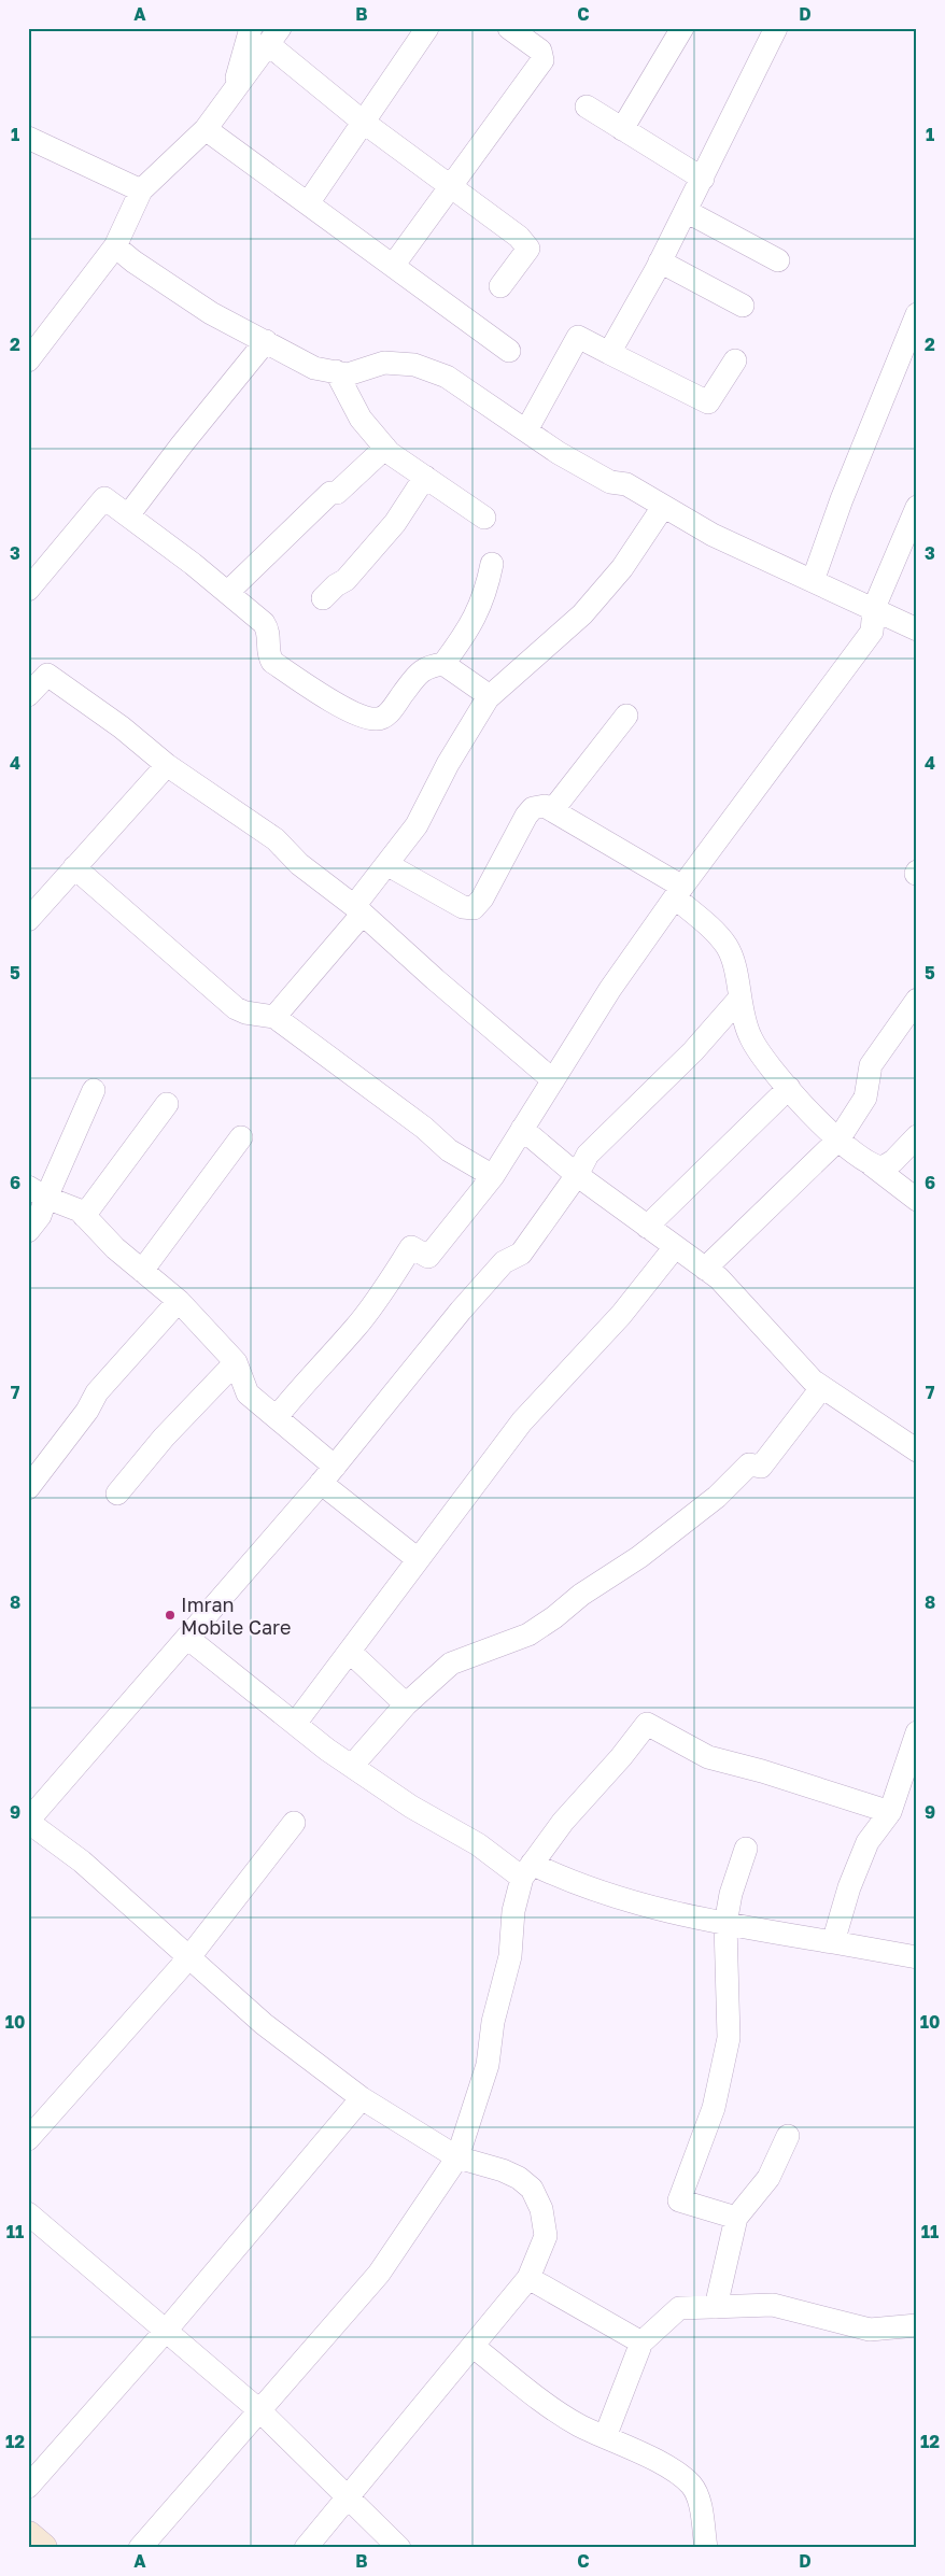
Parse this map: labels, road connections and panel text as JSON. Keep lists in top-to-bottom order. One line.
{"places":["Imran Mobile Care"],"grid":{"columns":["A","B","C","D"],"rows":["1","2","3","4","5","6","7","8","9","10","11","12"]}}
